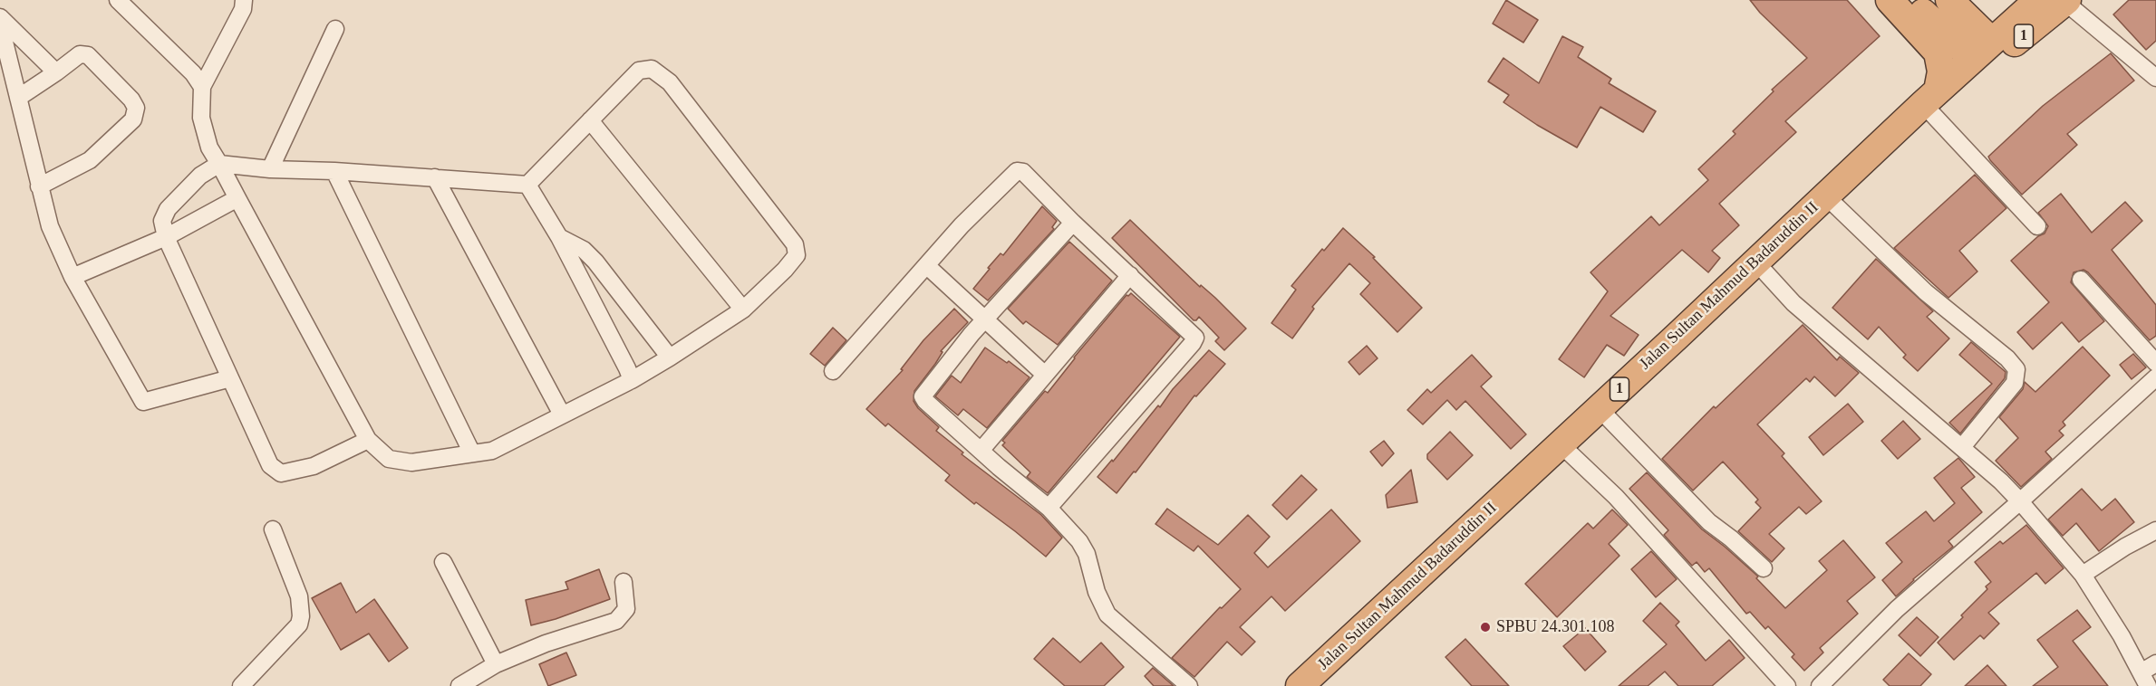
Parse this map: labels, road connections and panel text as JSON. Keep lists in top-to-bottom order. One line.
{"streets":{"highway":["1","Jalan Sultan Mahmud Badaruddin II"]},"crossings":[["1","Jalan Sultan Mahmud Badaruddin II"]],"places":["SPBU 24.301.108"]}
